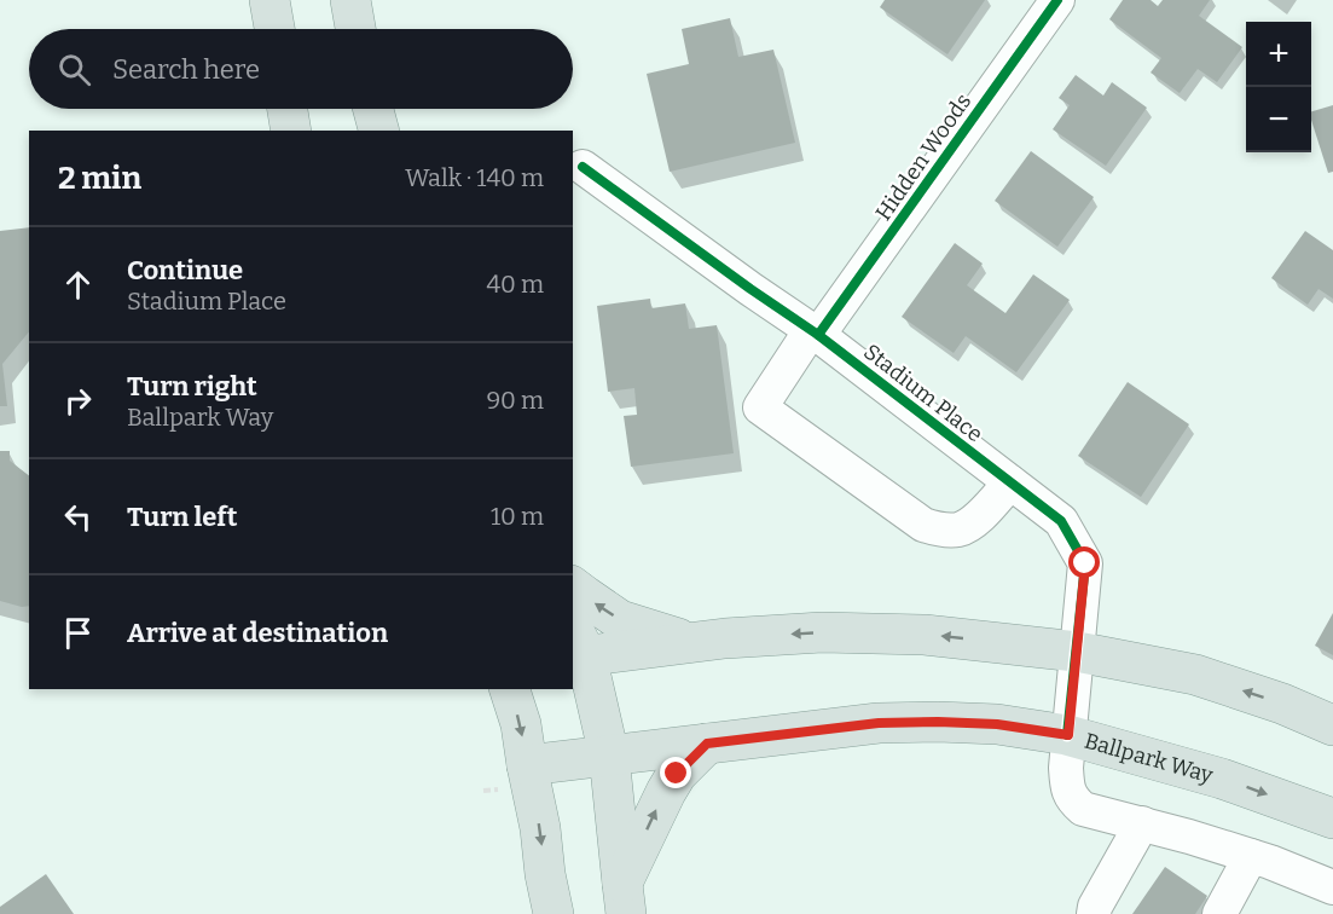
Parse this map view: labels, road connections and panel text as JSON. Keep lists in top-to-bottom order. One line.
{"streets":{"main road":["Ballpark Way"],"street":["Hidden Woods","Stadium Place"]},"crossings":[["Hidden Woods","Stadium Place"],["Stadium Place","Ballpark Way"]],"page":{"map_buttons":["+","−"],"search":"Search here","heading":["2 min","Walk · 140 m"],"list":[["Continue","Stadium Place","40 m"],["Turn right","Ballpark Way","90 m"],["Turn left","10 m"],"Arrive at destination"]}}
